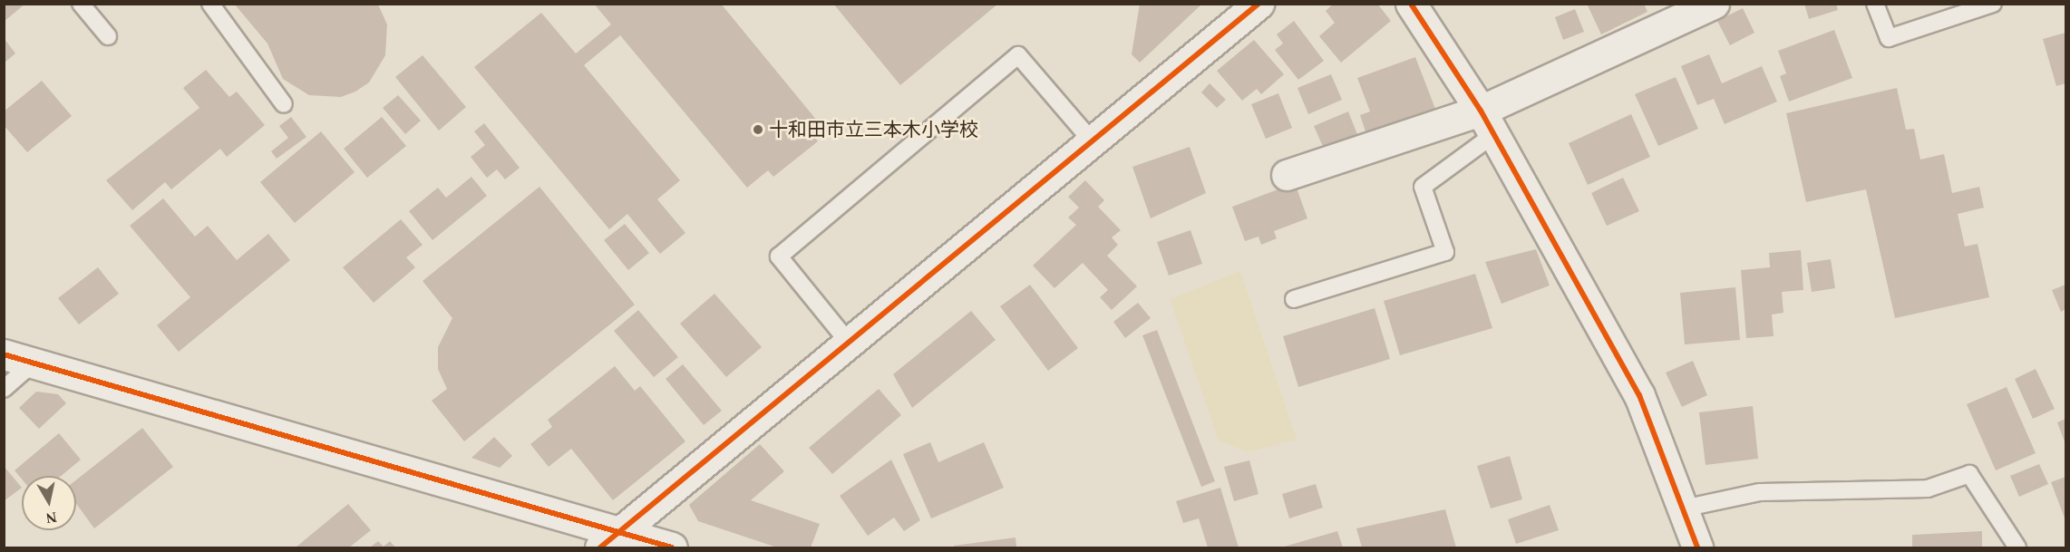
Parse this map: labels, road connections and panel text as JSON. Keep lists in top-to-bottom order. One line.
{"places":["十和田市立三本木小学校"],"north":"bottom"}
